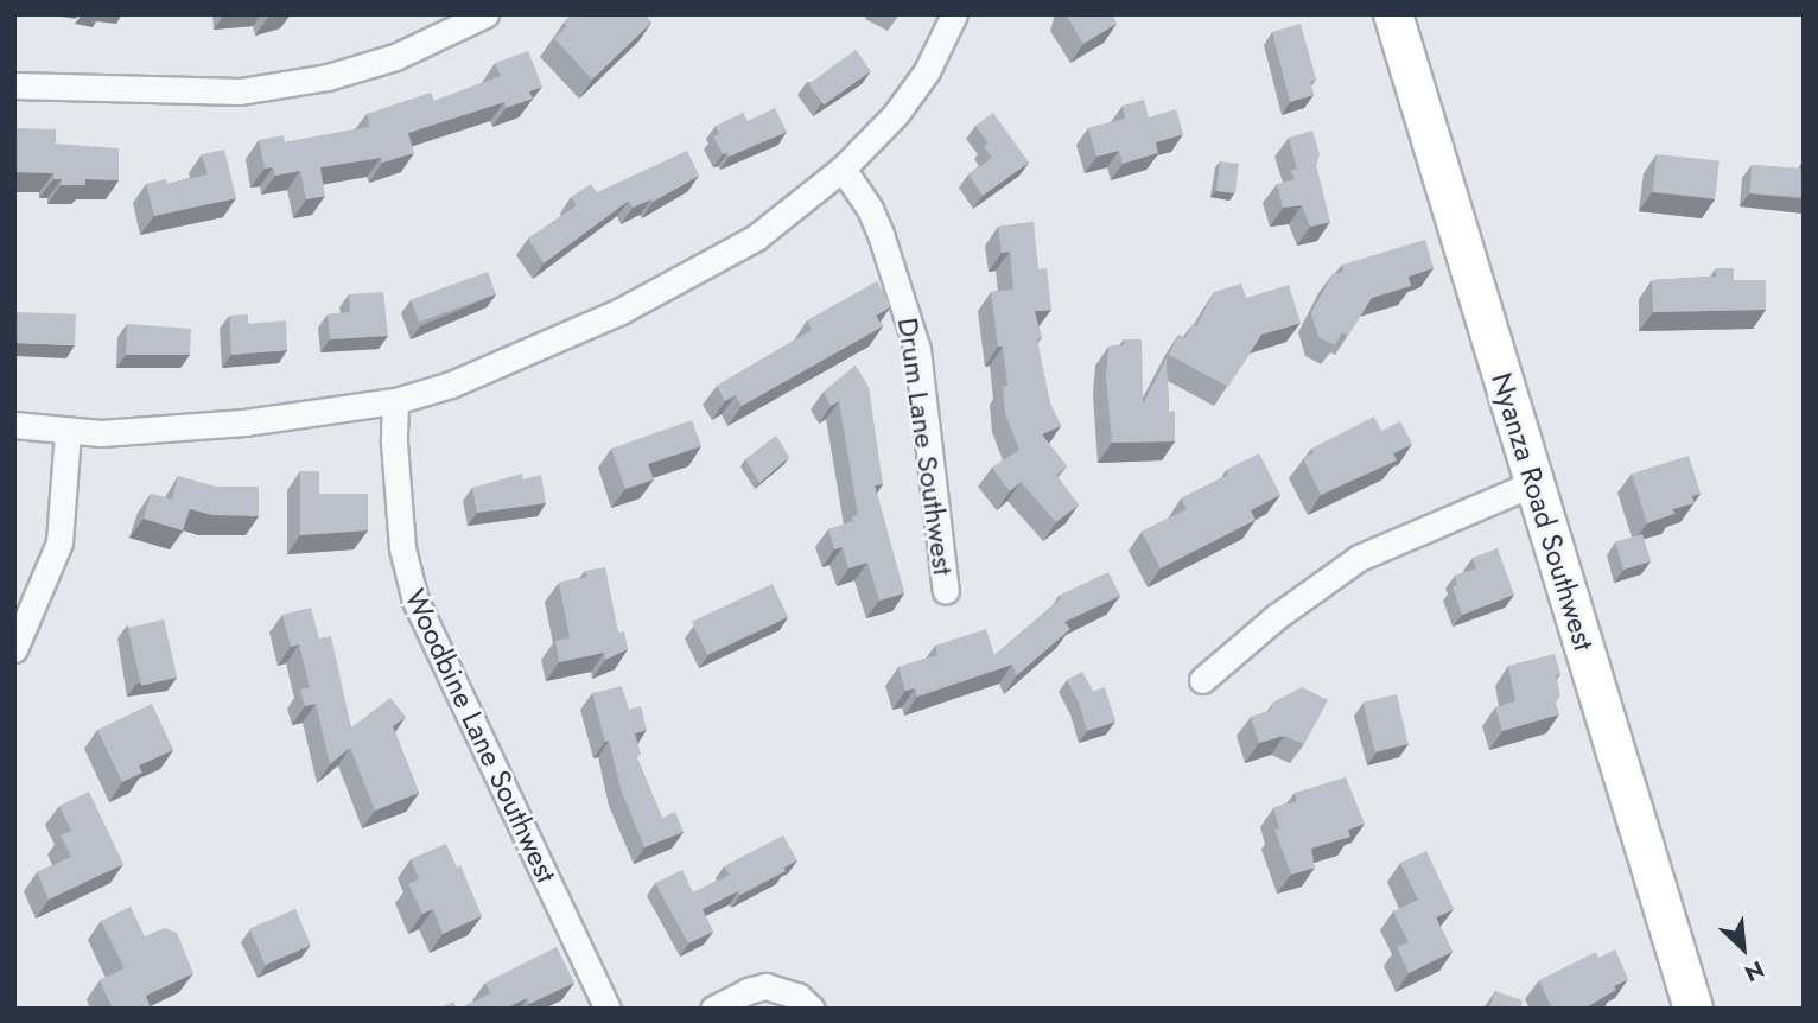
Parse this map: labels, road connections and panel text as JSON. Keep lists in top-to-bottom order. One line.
{"streets":{"street":["Drum Lane Southwest","Nyanza Road Southwest","Woodbine Lane Southwest"]},"north":"bottom right"}
